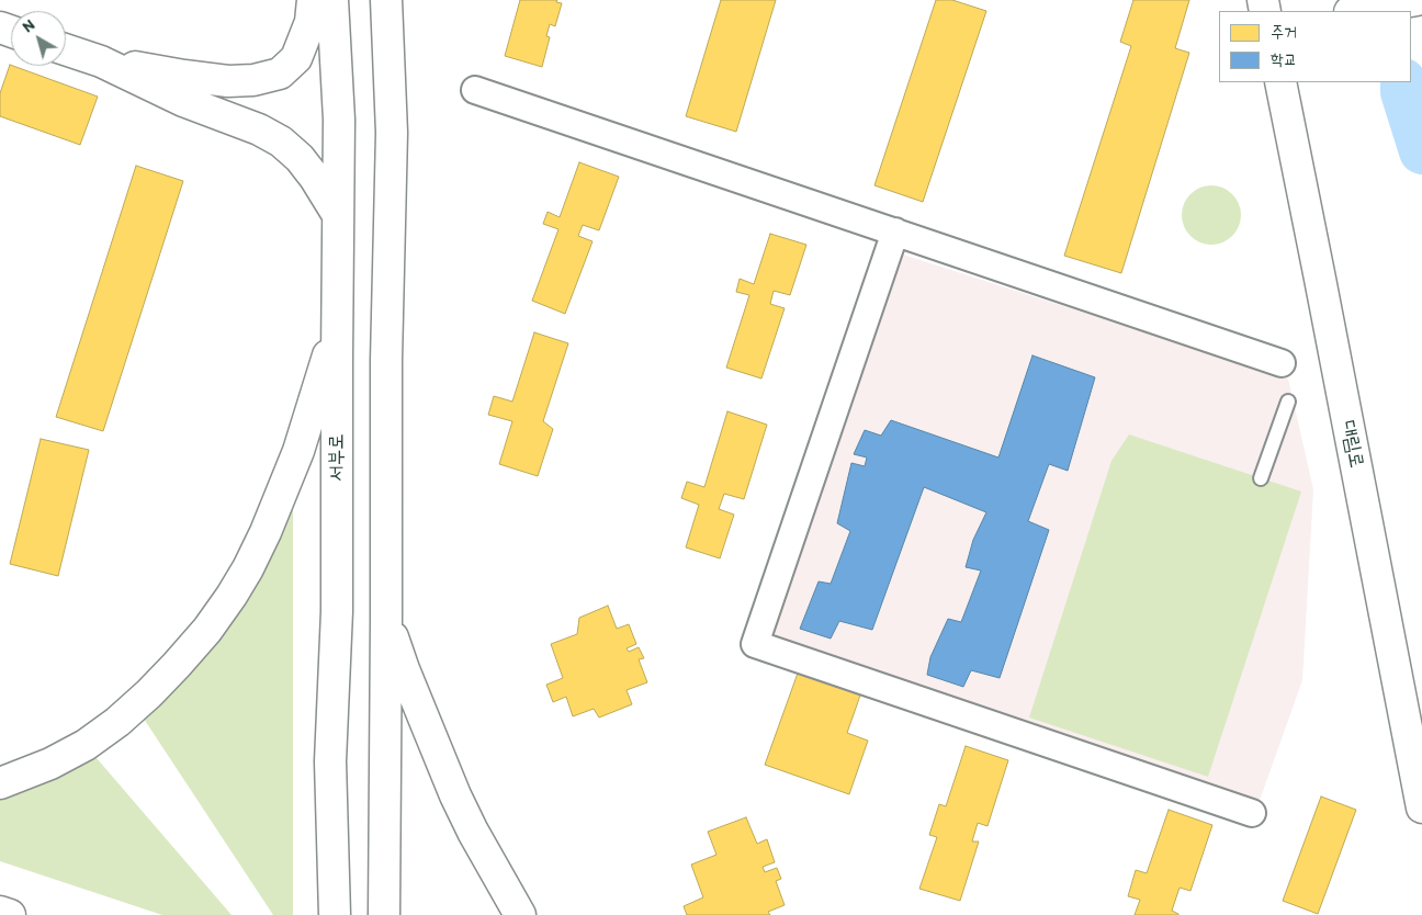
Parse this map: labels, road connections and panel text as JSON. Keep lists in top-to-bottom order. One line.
{"streets":{"main road":["대림로","서부로"]},"legend":["주거","학교"],"north":"top left"}
